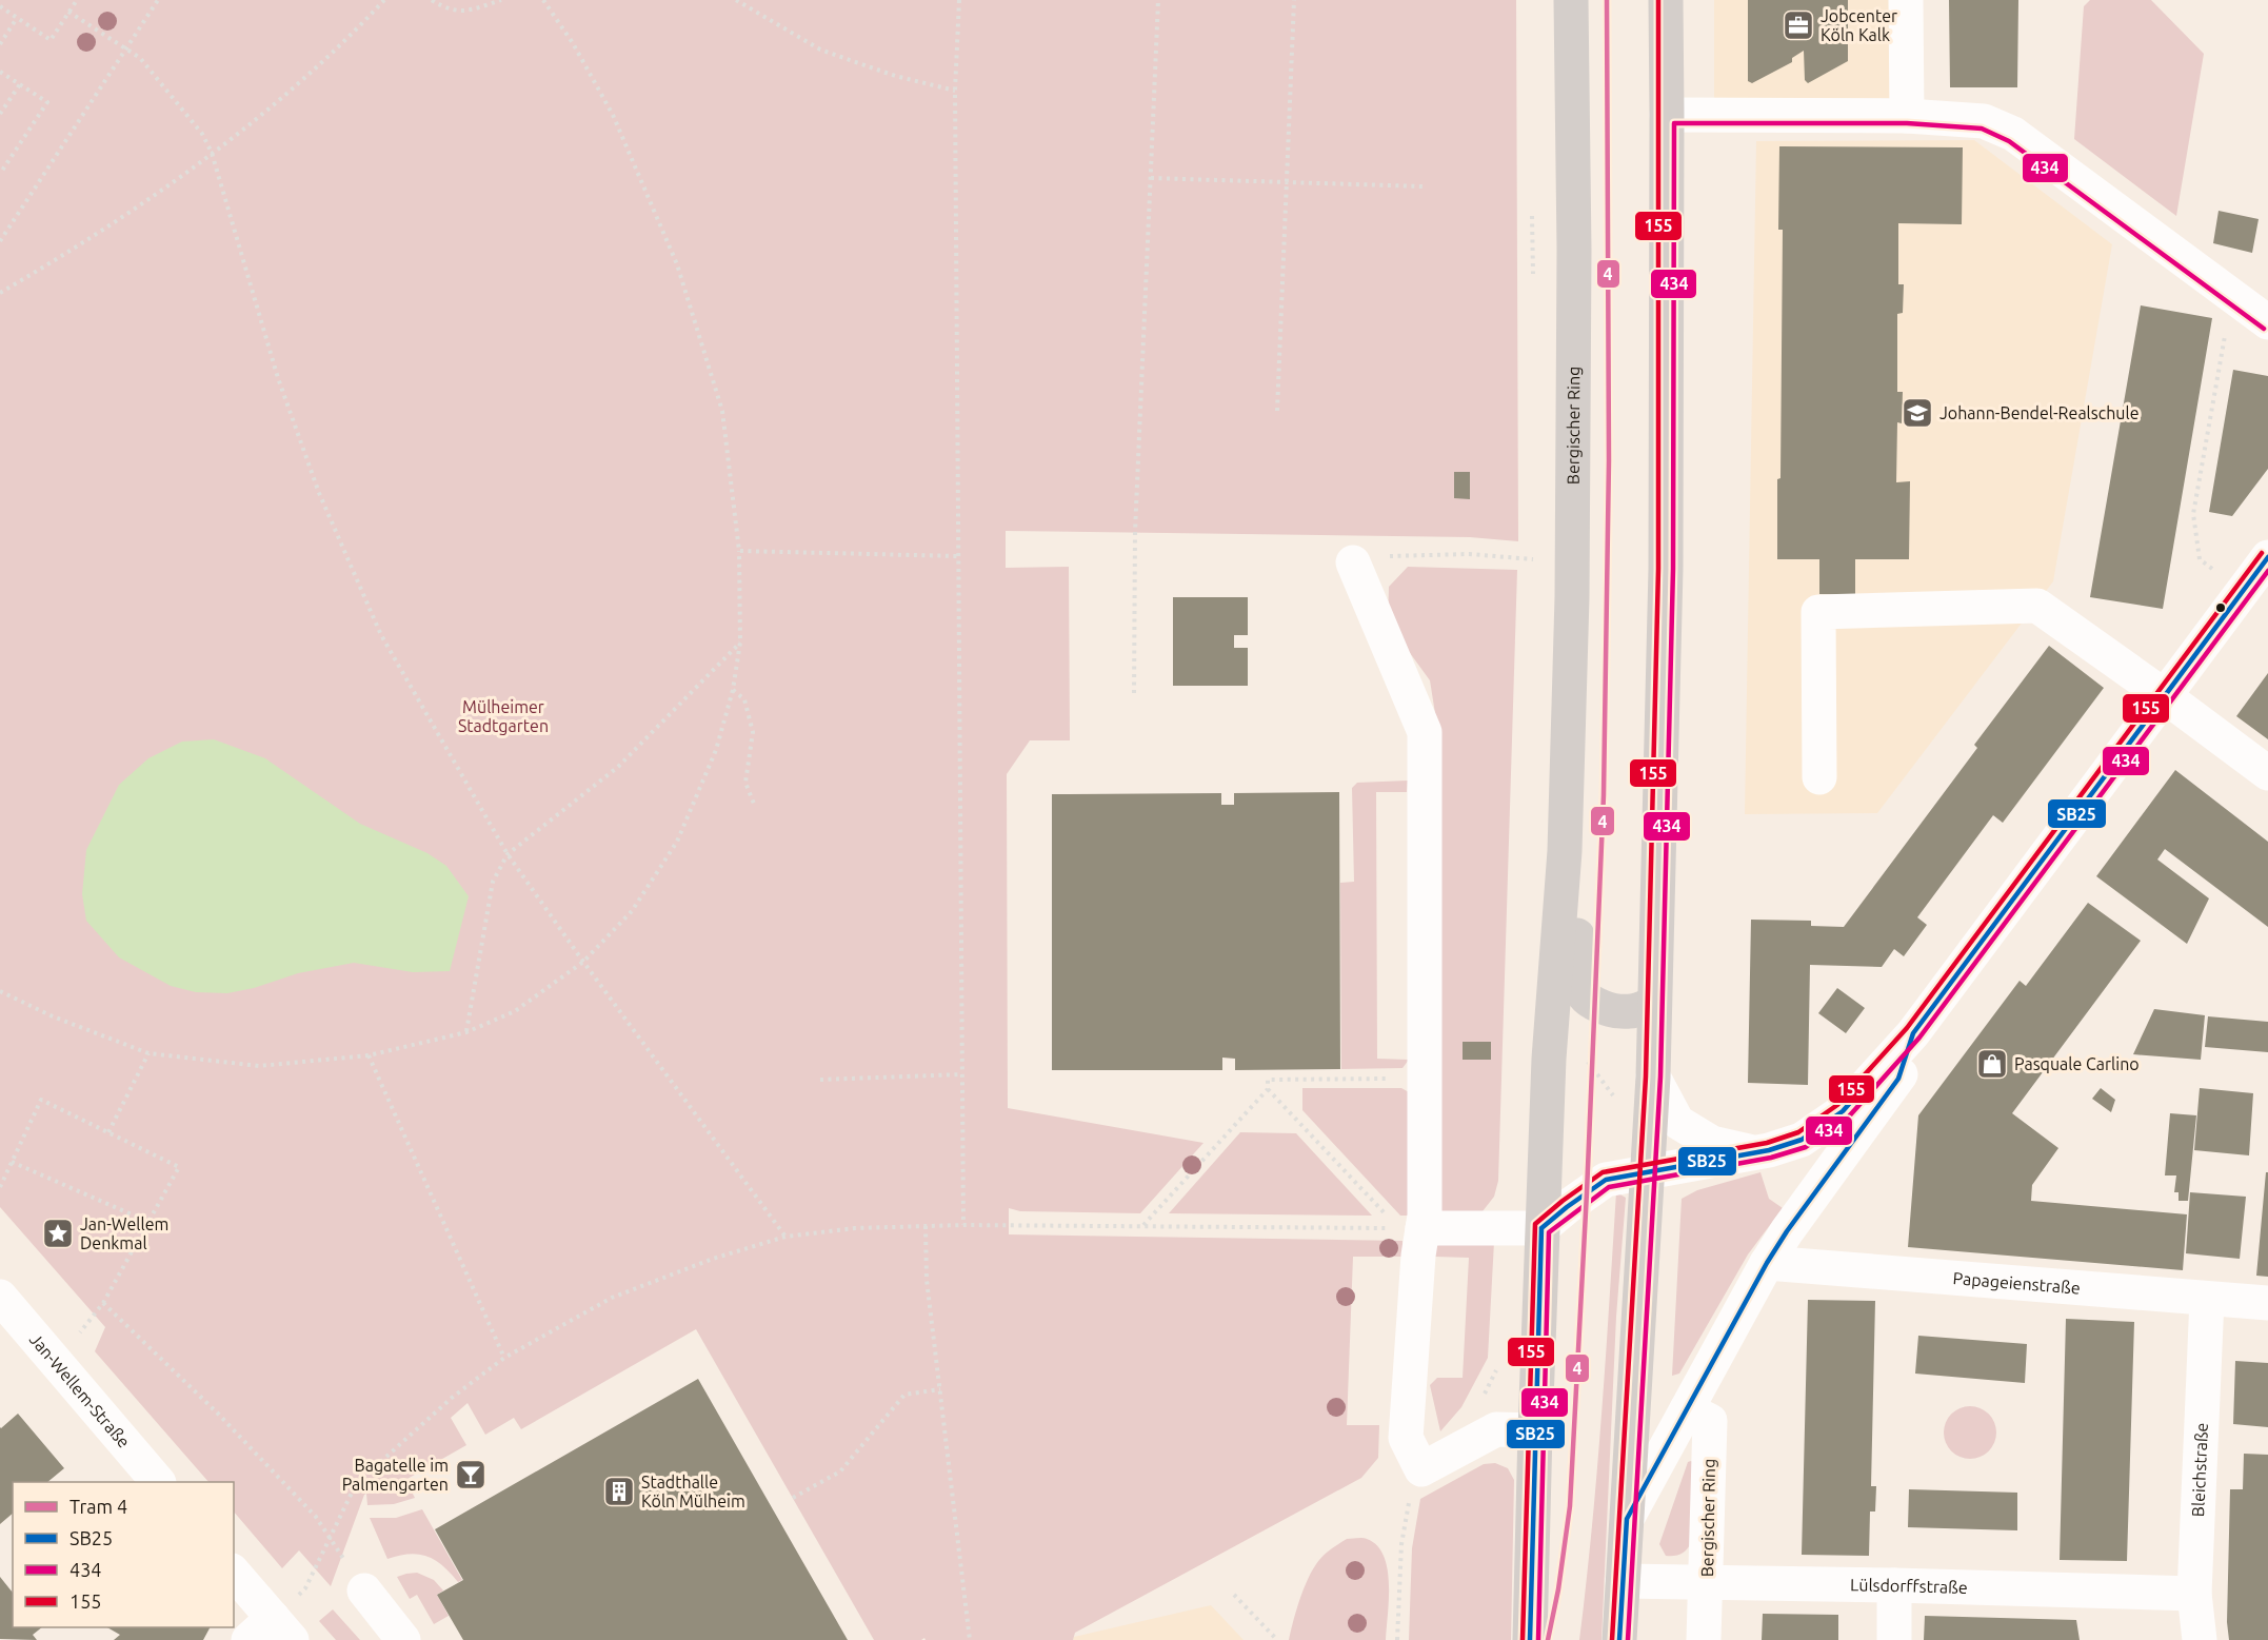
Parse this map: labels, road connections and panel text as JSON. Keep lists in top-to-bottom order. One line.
{"streets":{"main road":["Bergischer Ring"],"street":["Papageienstraße","Jan-Wellem-Straße","Bleichstraße","Lülsdorffstraße"]},"crossings":[["Bergischer Ring","Lülsdorffstraße"],["Papageienstraße","Bleichstraße"],["Bleichstraße","Lülsdorffstraße"]],"parks":["Mülheimer Stadtgarten"],"places":{"office":["Jobcenter Köln Kalk"],"school or university":["Johann-Bendel-Realschule"],"shop":["Pasquale Carlino"],"place":["Jan-Wellem Denkmal"],"bar":["Bagatelle im Palmengarten"],"building":["Stadthalle Köln Mülheim"]},"lines":["tram line 4","transit line 155","transit line 434","transit line SB25"],"legend":["Tram 4","SB25","434","155"]}
